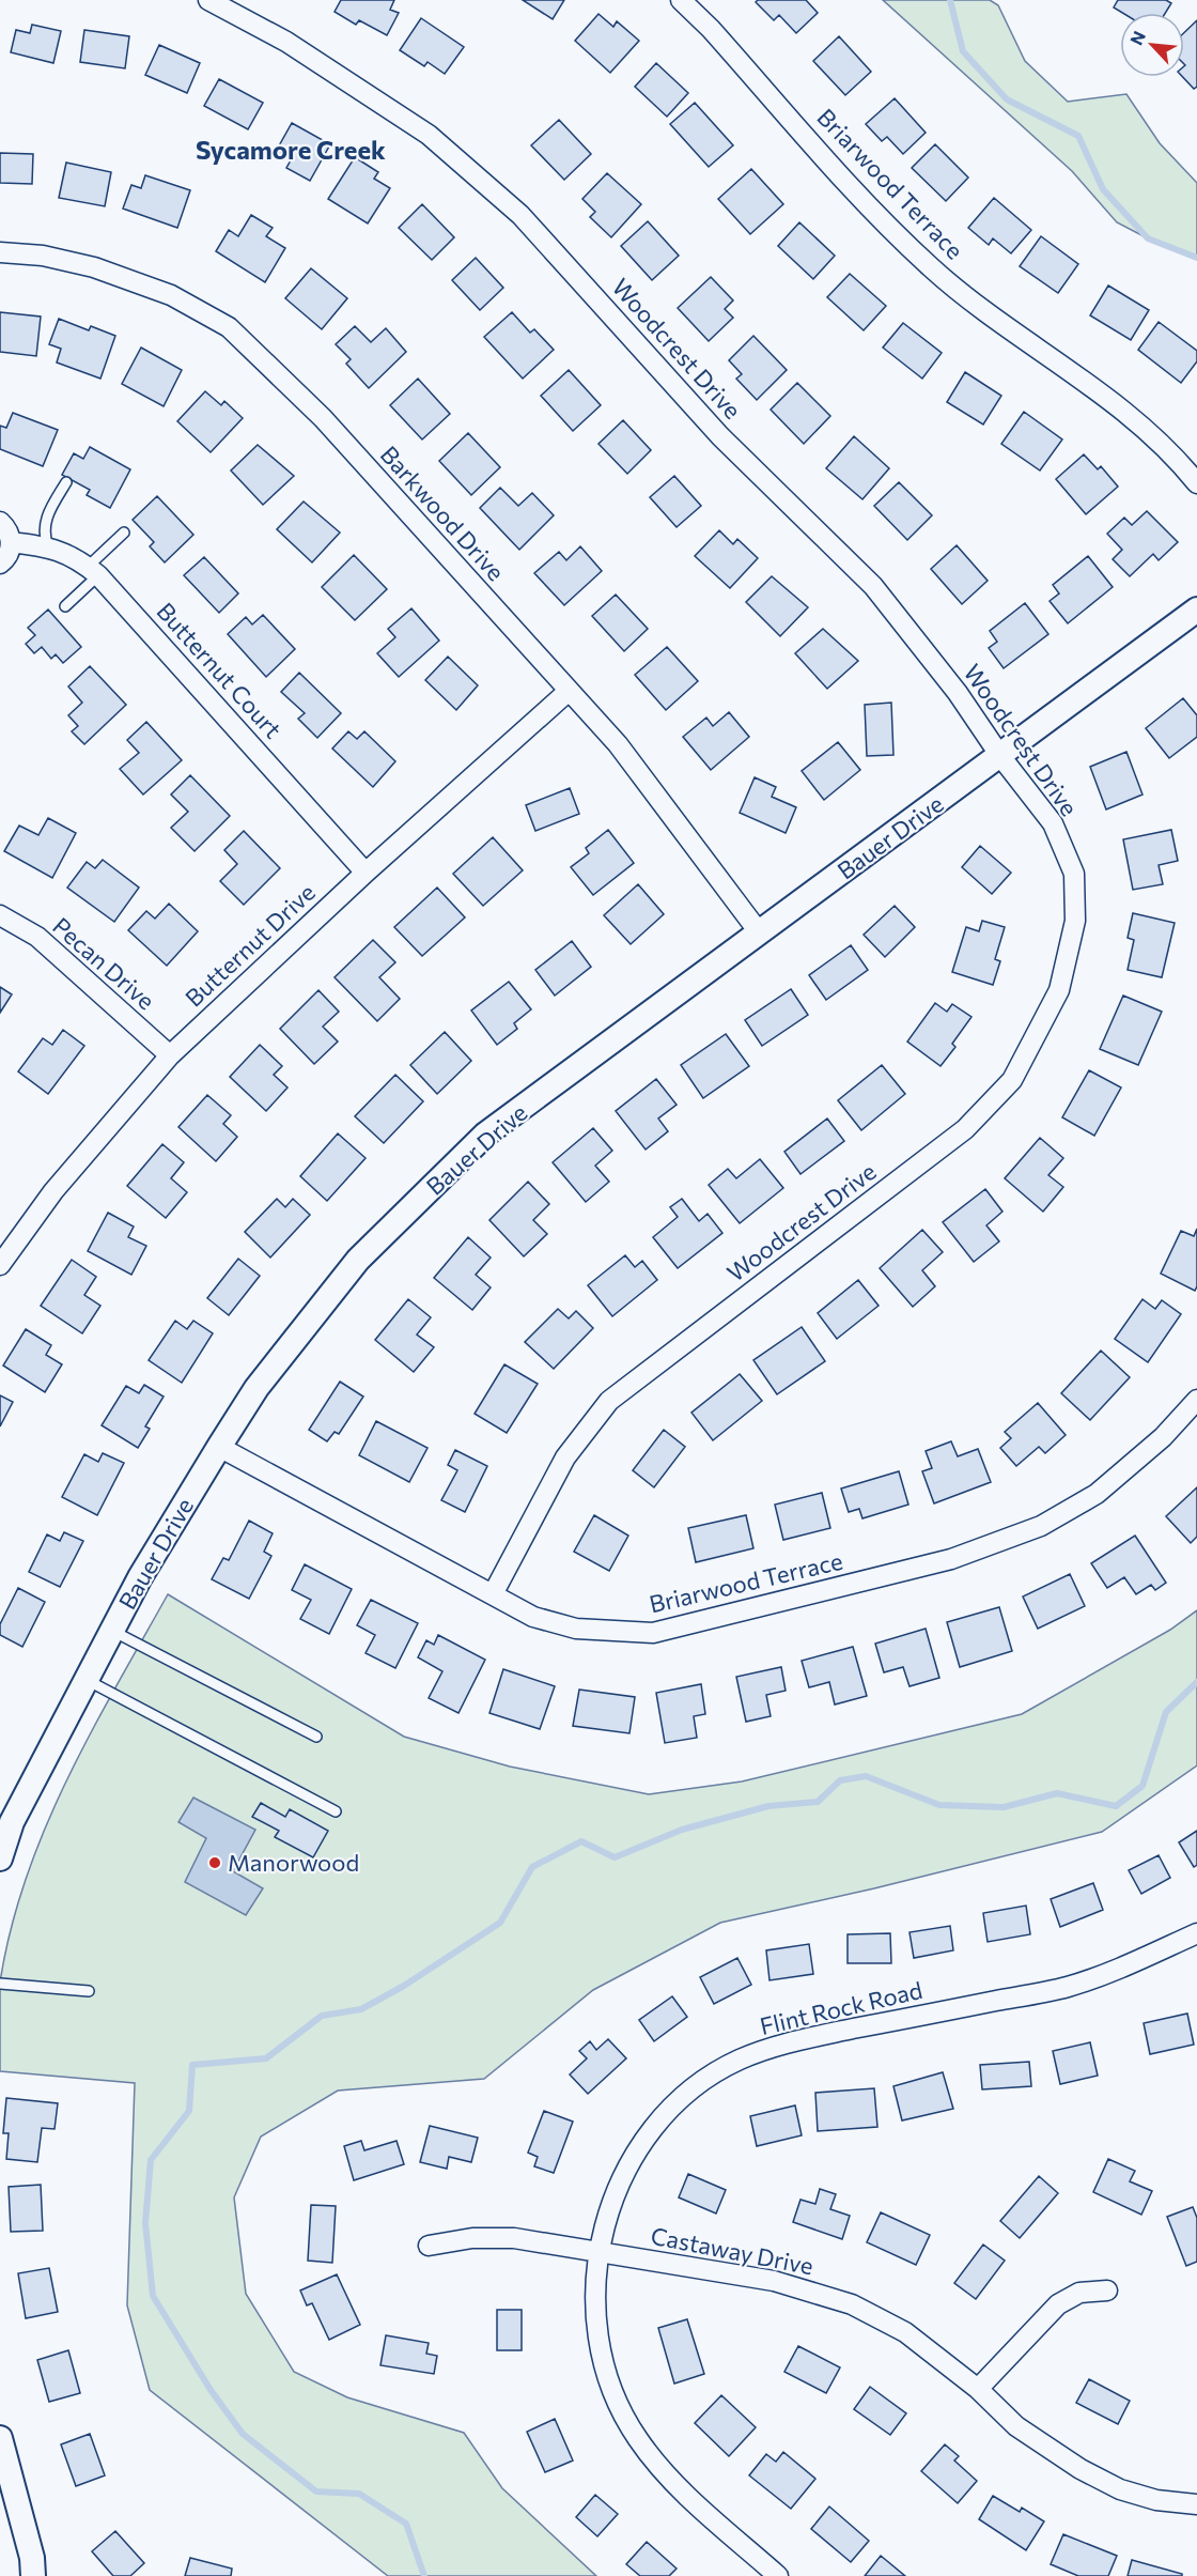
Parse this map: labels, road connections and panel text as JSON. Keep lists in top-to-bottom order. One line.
{"streets":{"street":["Briarwood Terrace","Woodcrest Drive","Barkwood Drive","Butternut Court","Bauer Drive","Butternut Drive","Pecan Drive","Flint Rock Road","Castaway Drive"]},"crossings":[["Briarwood Terrace","Woodcrest Drive"],["Briarwood Terrace","Bauer Drive"],["Woodcrest Drive","Bauer Drive"],["Barkwood Drive","Bauer Drive"],["Barkwood Drive","Butternut Drive"],["Butternut Court","Butternut Drive"],["Butternut Drive","Pecan Drive"],["Flint Rock Road","Castaway Drive"]],"districts":["Sycamore Creek"],"places":["Manorwood"],"north":"top left"}
